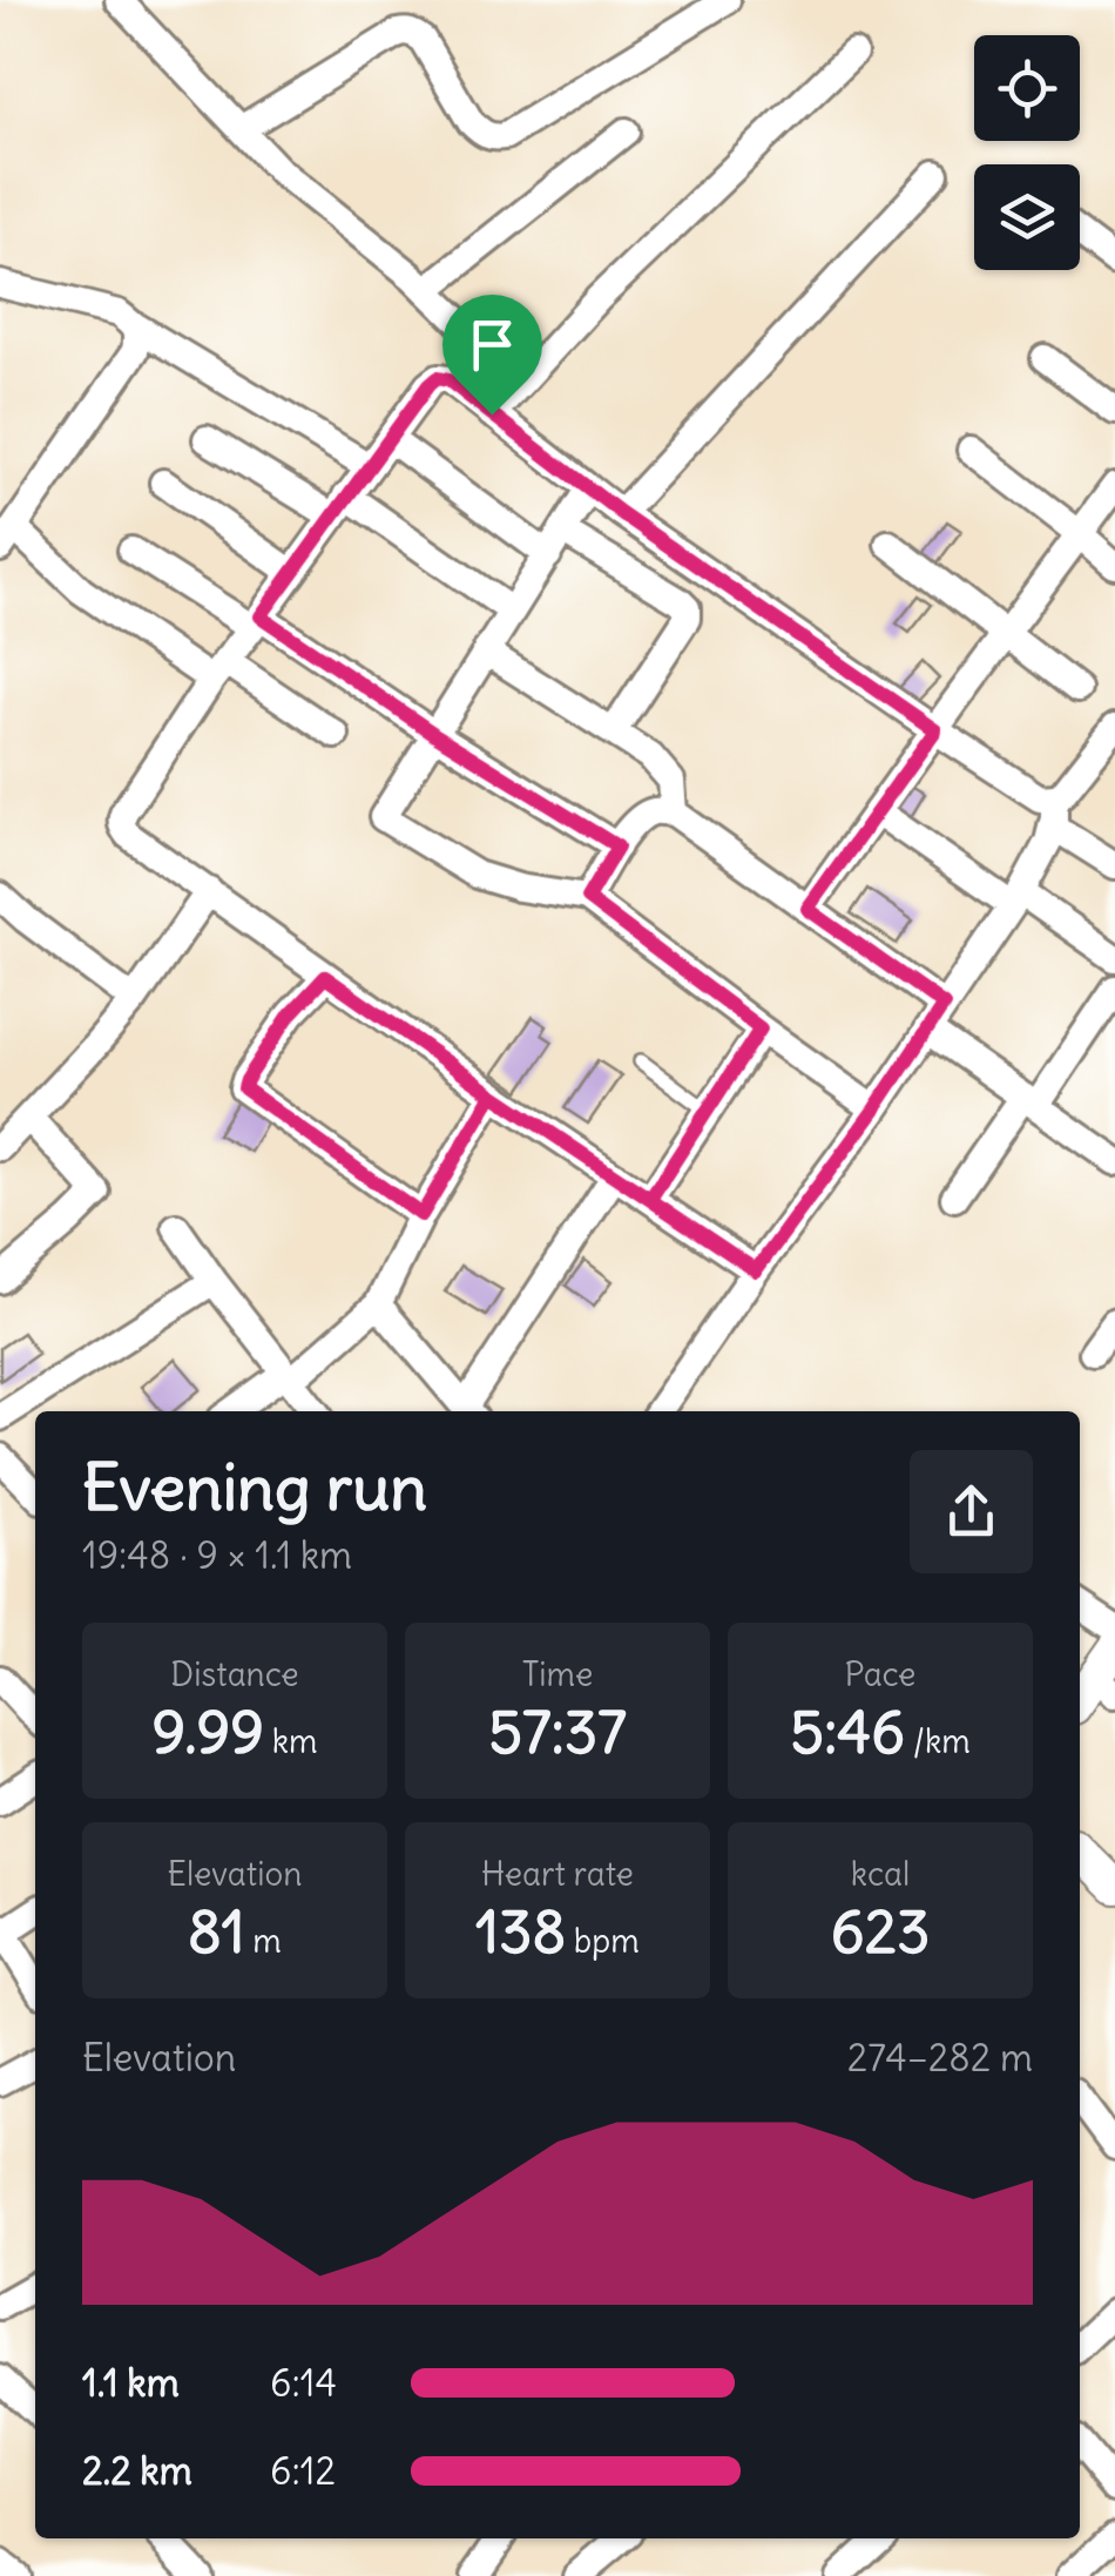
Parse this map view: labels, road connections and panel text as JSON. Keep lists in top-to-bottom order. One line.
{"page":{"heading":["Evening run","19:48 · 9 × 1.1 km"],"stats":[["Distance","9.99 km"],["Time","57:37"],["Pace","5:46 /km"],["Elevation","81 m"],["Heart rate","138 bpm"],["kcal","623"]],"chart":["Elevation","274–282 m"],"list":[{"name":"1.1 km","note":"6:14"},{"name":"2.2 km","note":"6:12"}]}}
